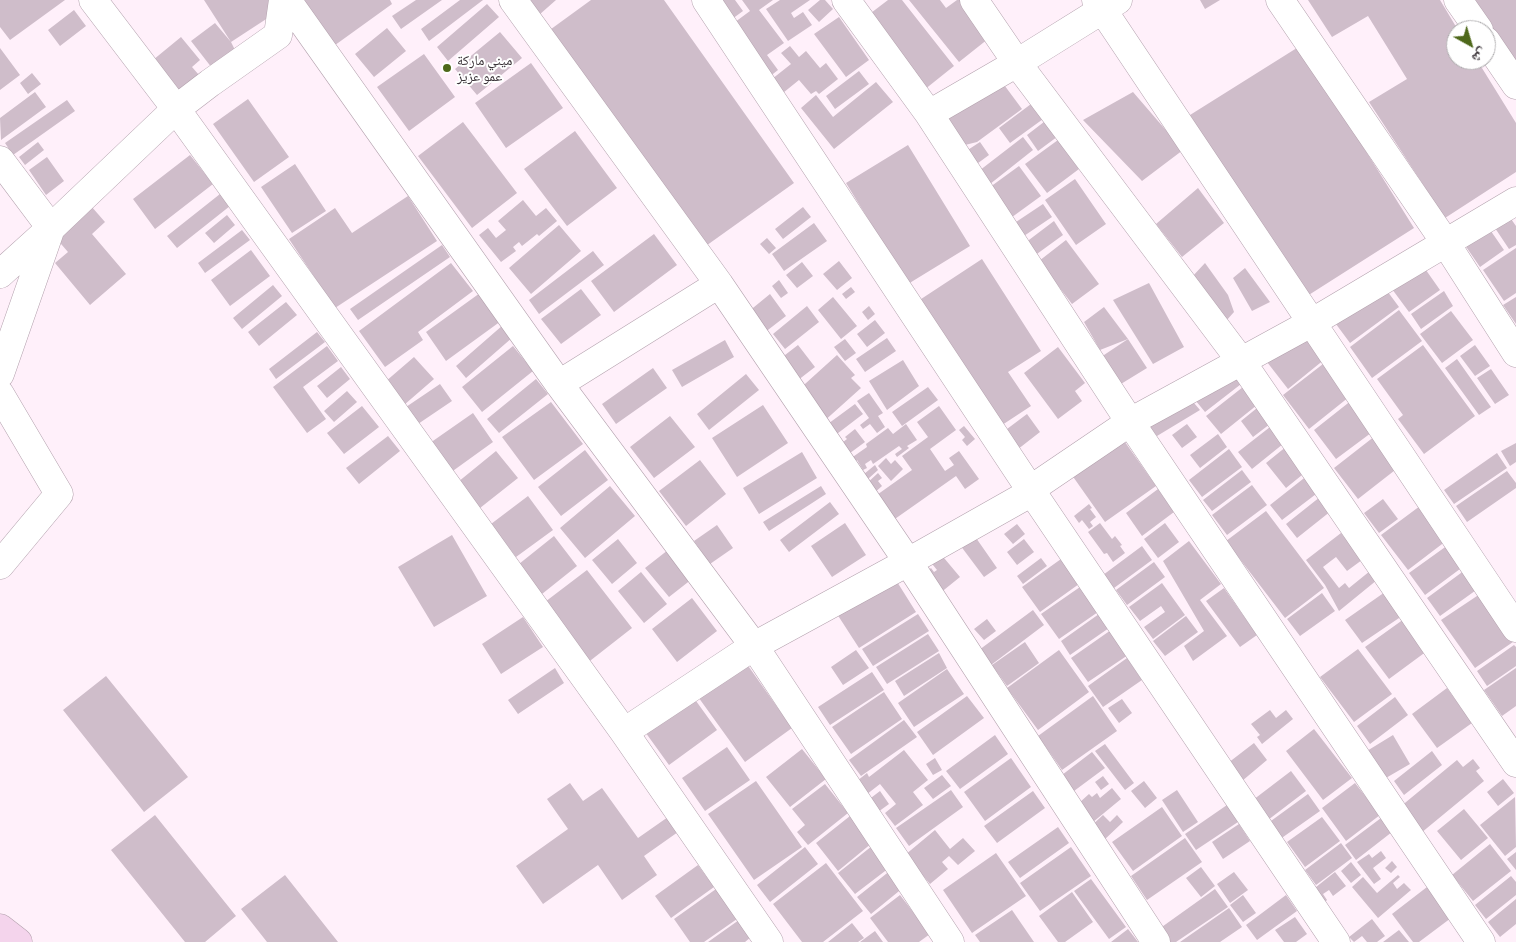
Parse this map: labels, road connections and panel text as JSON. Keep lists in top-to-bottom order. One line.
{"places":["ميني ماركة عمو عزيز"],"north":"bottom right"}
